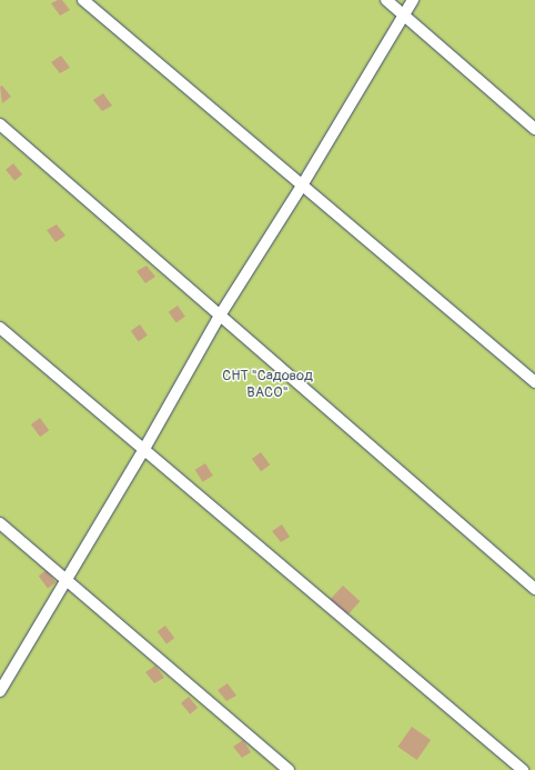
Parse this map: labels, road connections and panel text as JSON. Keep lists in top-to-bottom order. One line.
{"parks":["СНТ \"Садовод ВАСО\""]}
